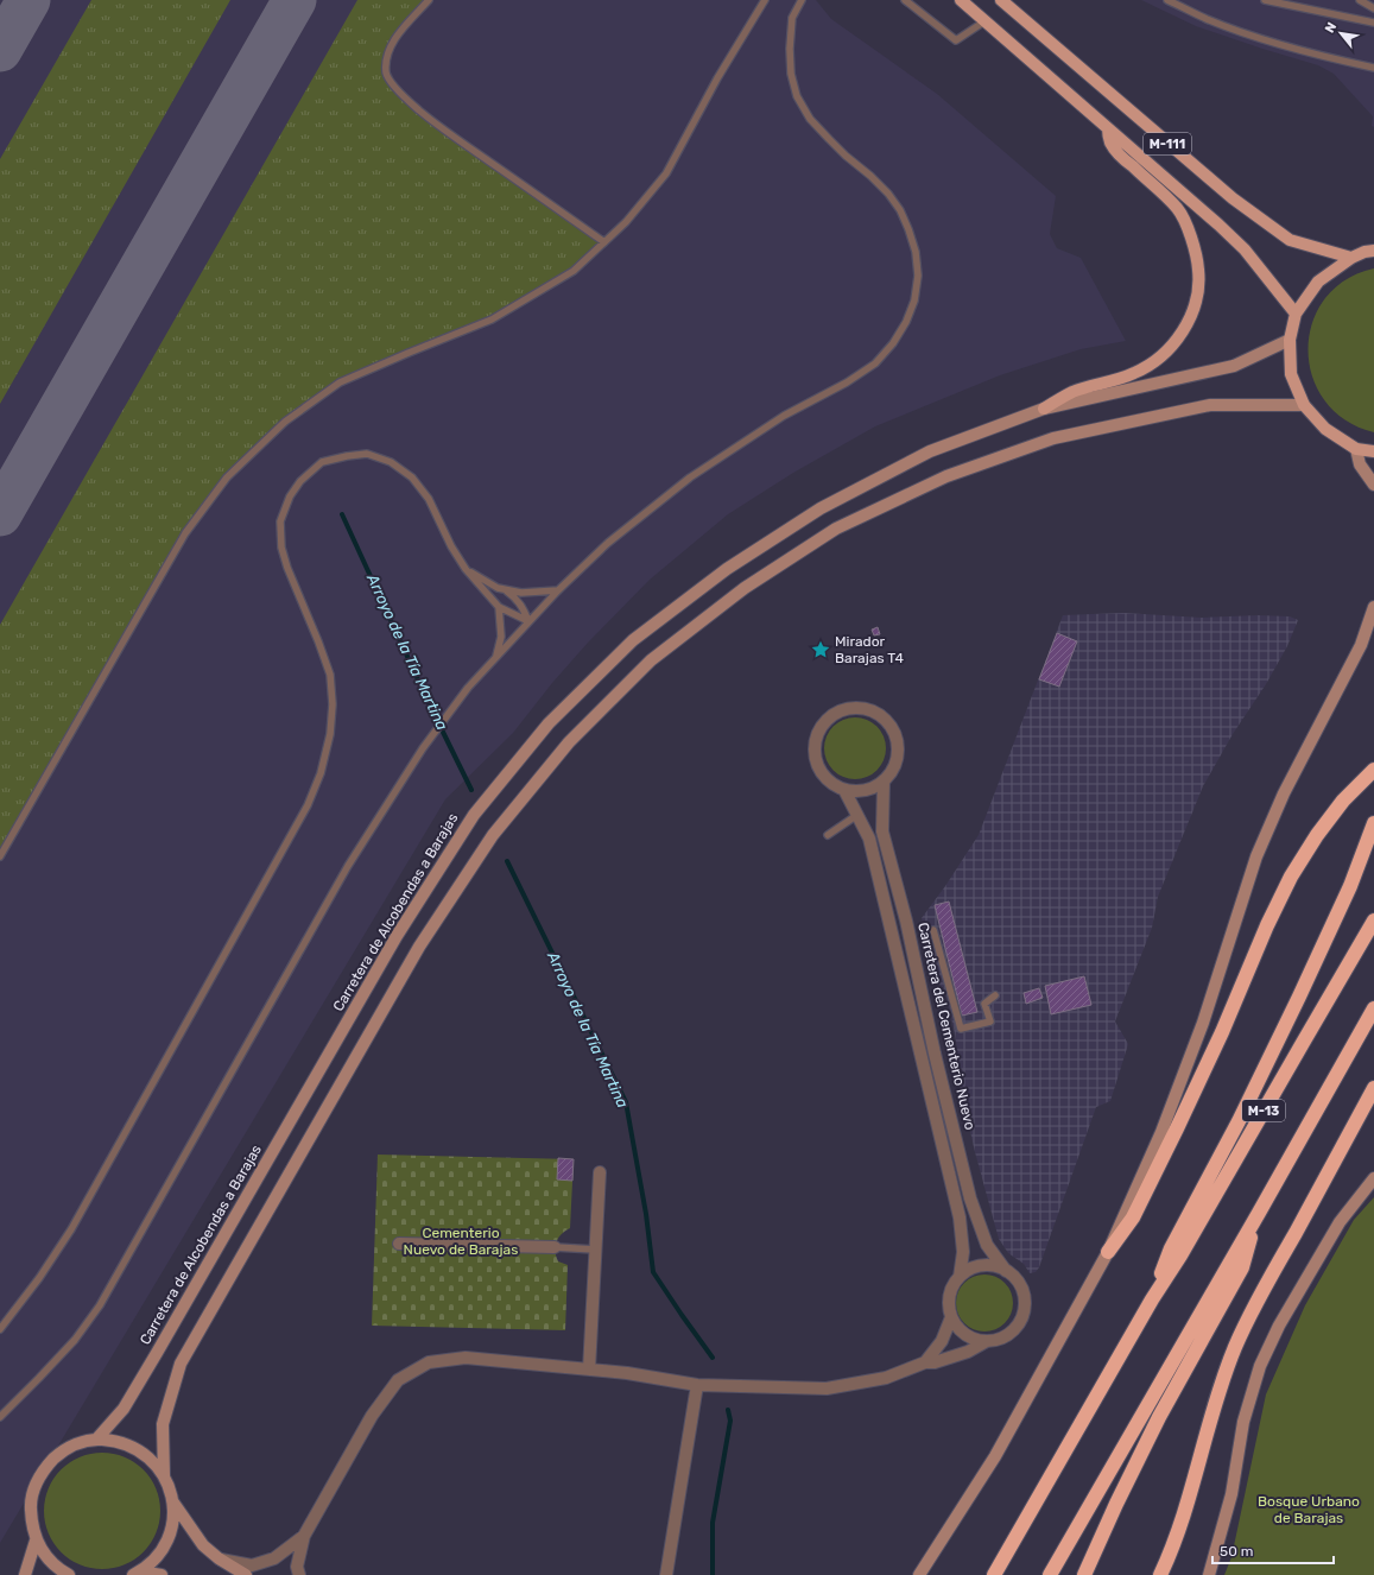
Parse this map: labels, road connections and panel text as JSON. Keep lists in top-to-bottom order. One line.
{"streets":{"highway":["M-13"],"main road":["M-111"],"street":["Carretera de Alcobendas a Barajas","Carretera del Cementerio Nuevo"]},"water":["Arroyo de la Tía Martina"],"parks":["Cementerio Nuevo de Barajas","Bosque Urbano de Barajas"],"places":{"place":["Mirador Barajas T4"]},"scale_bar":"50 m","north":"top left"}
